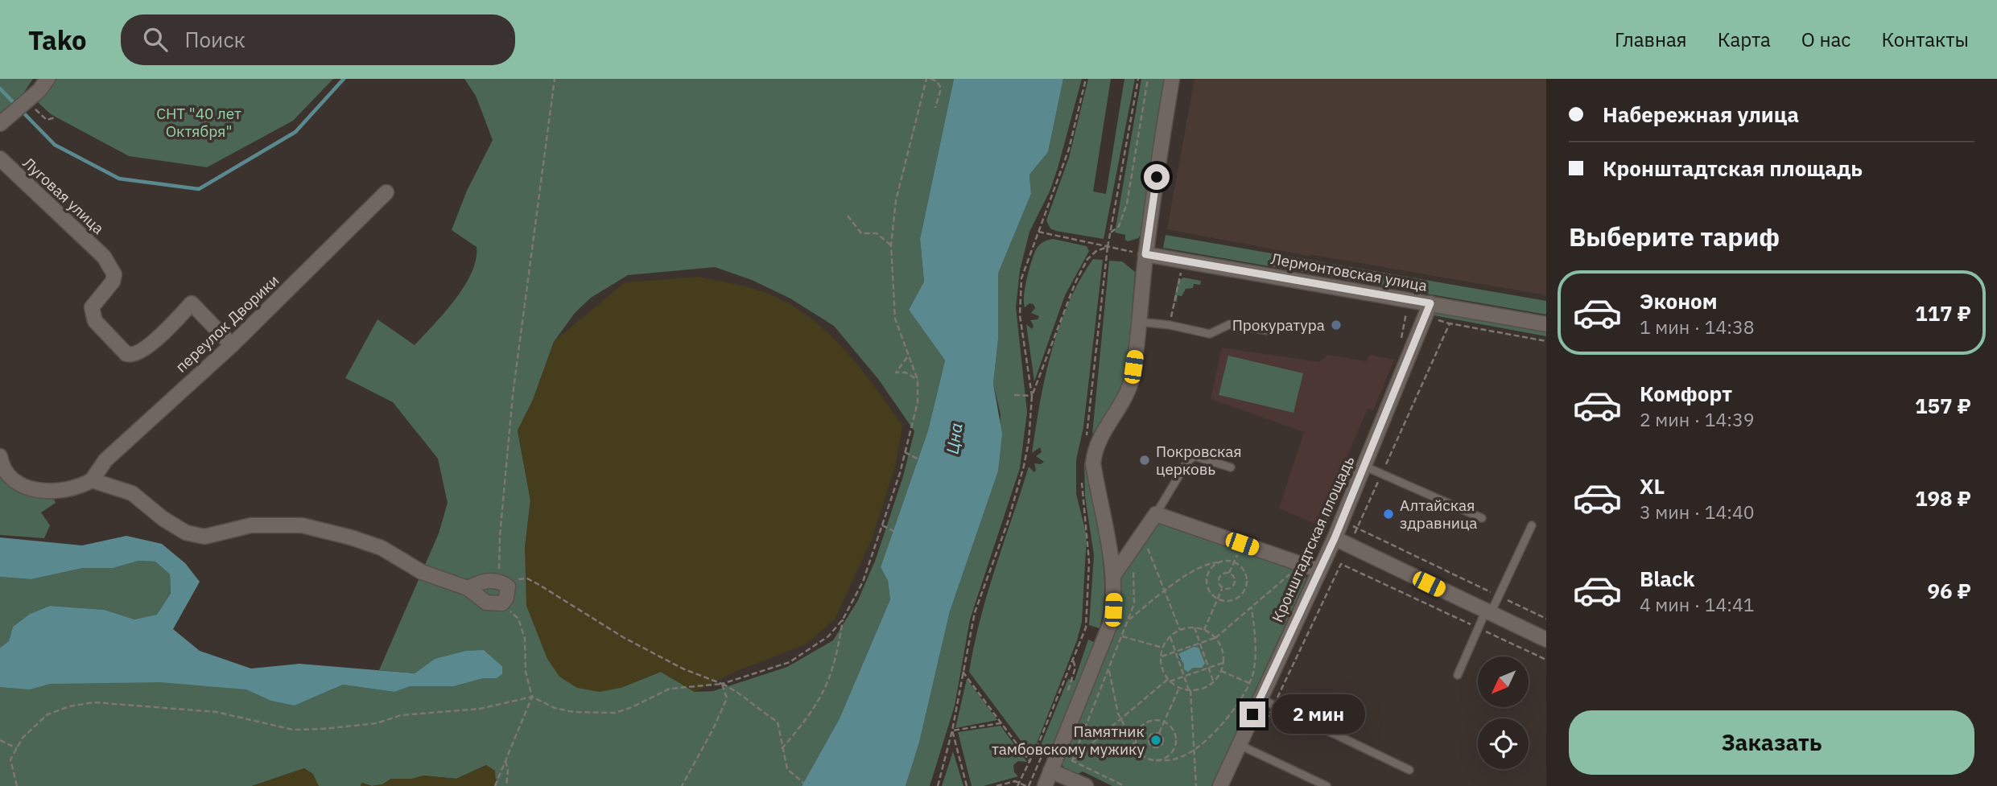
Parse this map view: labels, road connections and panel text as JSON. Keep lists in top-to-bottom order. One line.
{"streets":{"street":["Луговая улица","Лермонтовская улица","переулок Дворики","Кронштадтская площадь"]},"crossings":[["Луговая улица","переулок Дворики"],["Лермонтовская улица","Кронштадтская площадь"]],"water":["Цна"],"parks":["СНТ \"40 лет Октября\""],"places":["Прокуратура","Покровская церковь","Алтайская здравница","Памятник тамбовскому мужику"],"north":"bottom left","page":{"header":"Tako","search":"Поиск","nav":["Главная","Карта","О нас","Контакты"],"banner":["Набережная улица","Кронштадтская площадь"],"heading":"Выберите тариф","list":[{"name":"Эконом","note":"1 мин · 14:38","value":"117 ₽"},{"name":"Комфорт","note":"2 мин · 14:39","value":"157 ₽"},{"name":"XL","note":"3 мин · 14:40","value":"198 ₽"},{"name":"Black","note":"4 мин · 14:41","value":"96 ₽"}],"bubble":"2 мин","buttons":"Заказать"}}
